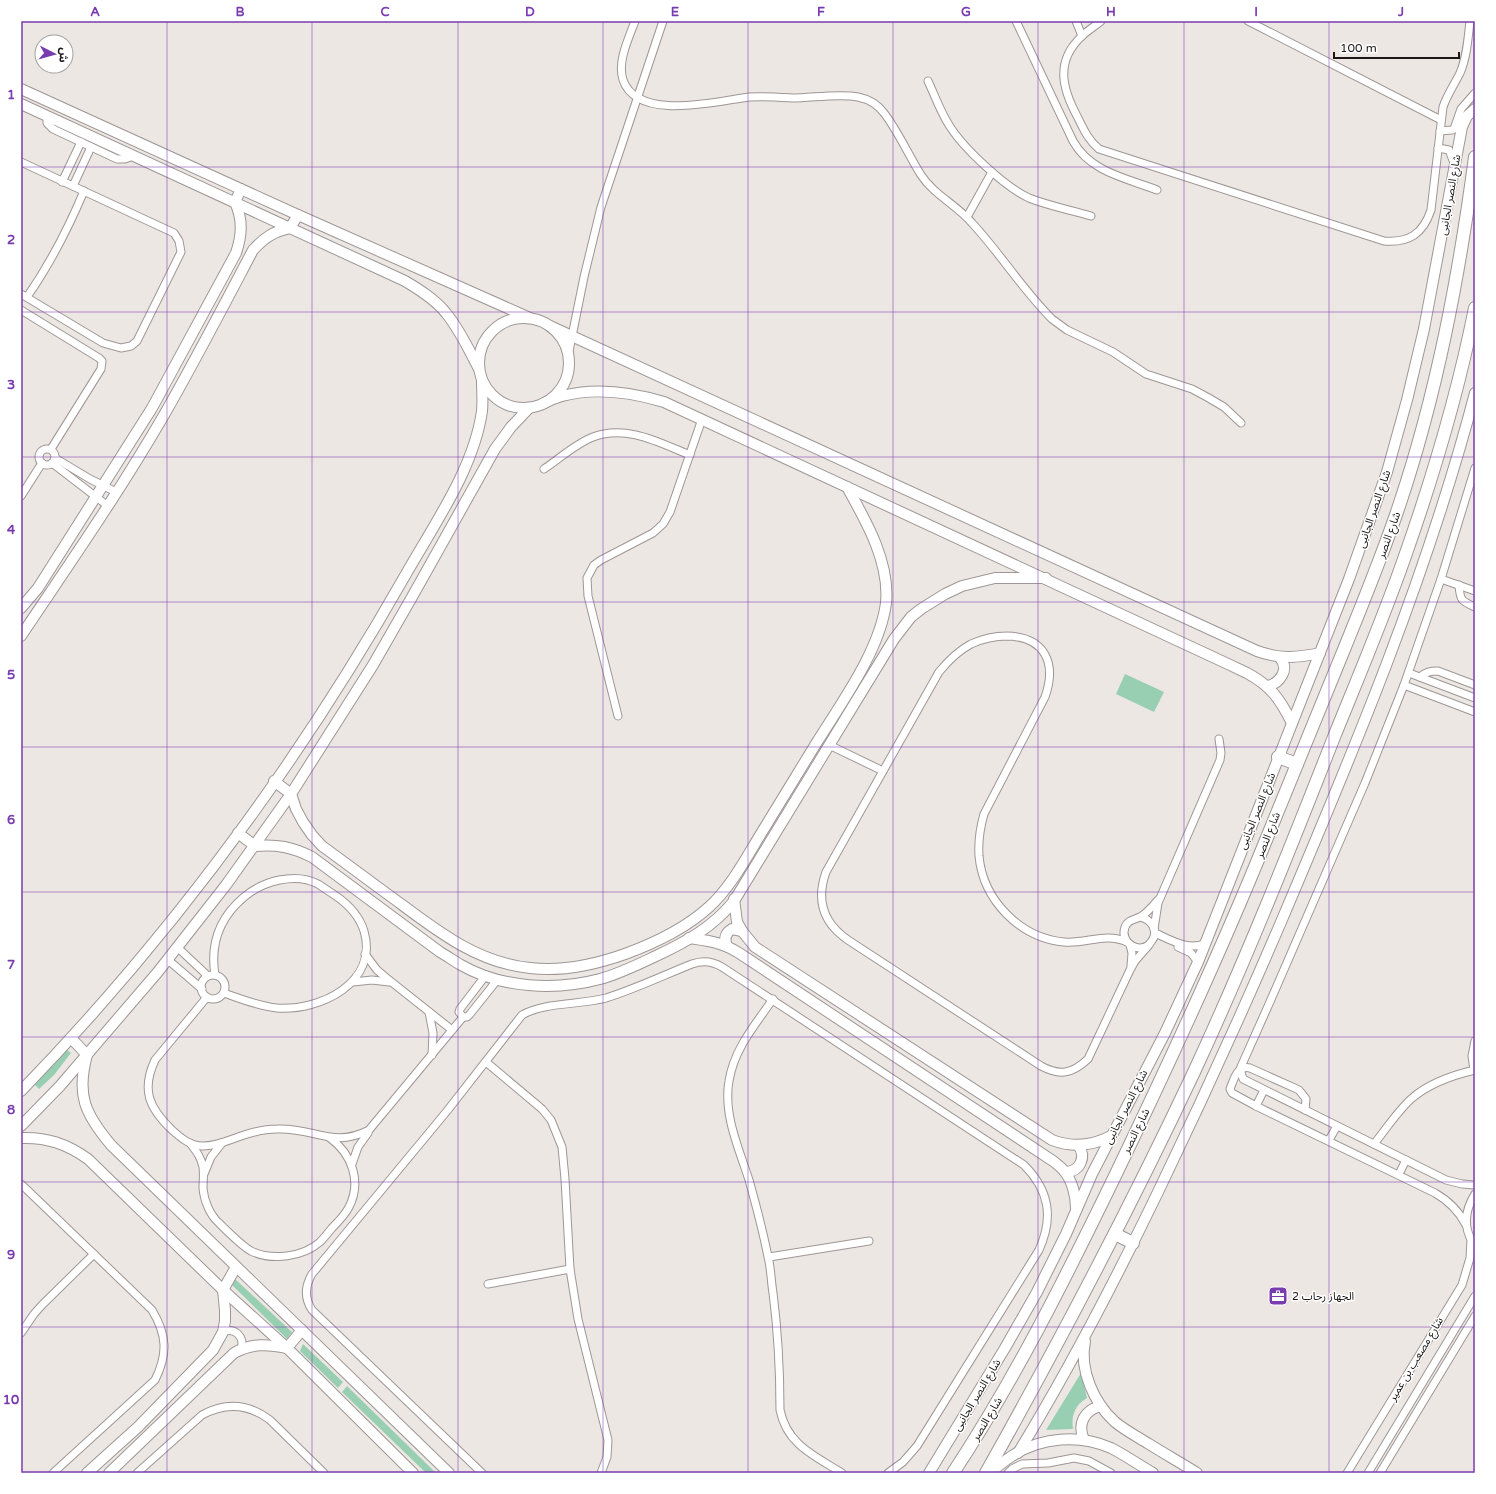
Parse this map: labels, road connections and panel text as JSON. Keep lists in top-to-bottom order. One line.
{"streets":{"main road":["شارع النصر"],"street":["شارع النصر الجانبى","شارع مصعب بن عمير"]},"places":{"office":["الجهاز رحاب 2"]},"scale_bar":"100 m","north":"right","grid":{"columns":["A","B","C","D","E","F","G","H","I","J"],"rows":["1","2","3","4","5","6","7","8","9","10"]}}
